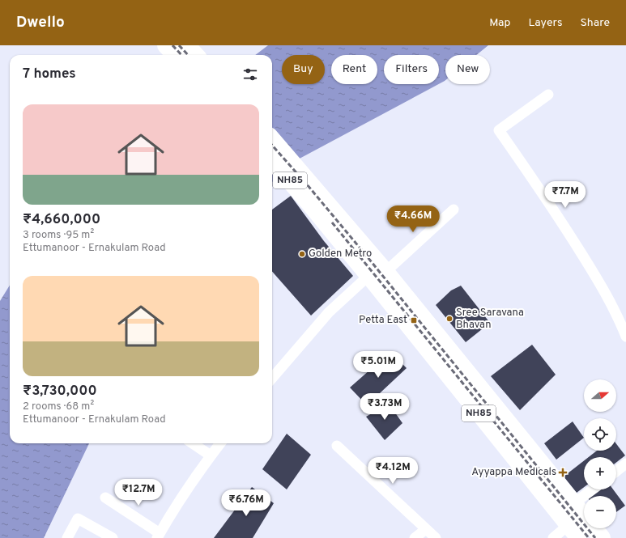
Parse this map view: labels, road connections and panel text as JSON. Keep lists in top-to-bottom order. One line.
{"streets":{"highway":["NH85"]},"places":{"other":["Golden Metro","Sree Saravana Bhavan"],"transit":["Petta East"],"health":["Ayyappa Medicals"]},"north":"right","page":{"header":"Dwello","nav":["Map","Layers","Share"],"chip":["Buy","Rent","Filters","New"],"heading":"7 homes","list":[{"name":"₹4,660,000","note":"3 rooms · 95 m² · Ettumanoor - Ernakulam Road"},{"name":"₹3,730,000","note":"2 rooms · 68 m² · Ettumanoor - Ernakulam Road"}],"price":["₹7.7M","₹4.66M","₹5.01M","₹3.73M","₹4.12M","₹12.7M","₹6.76M"],"map_buttons":["+","−"]}}
